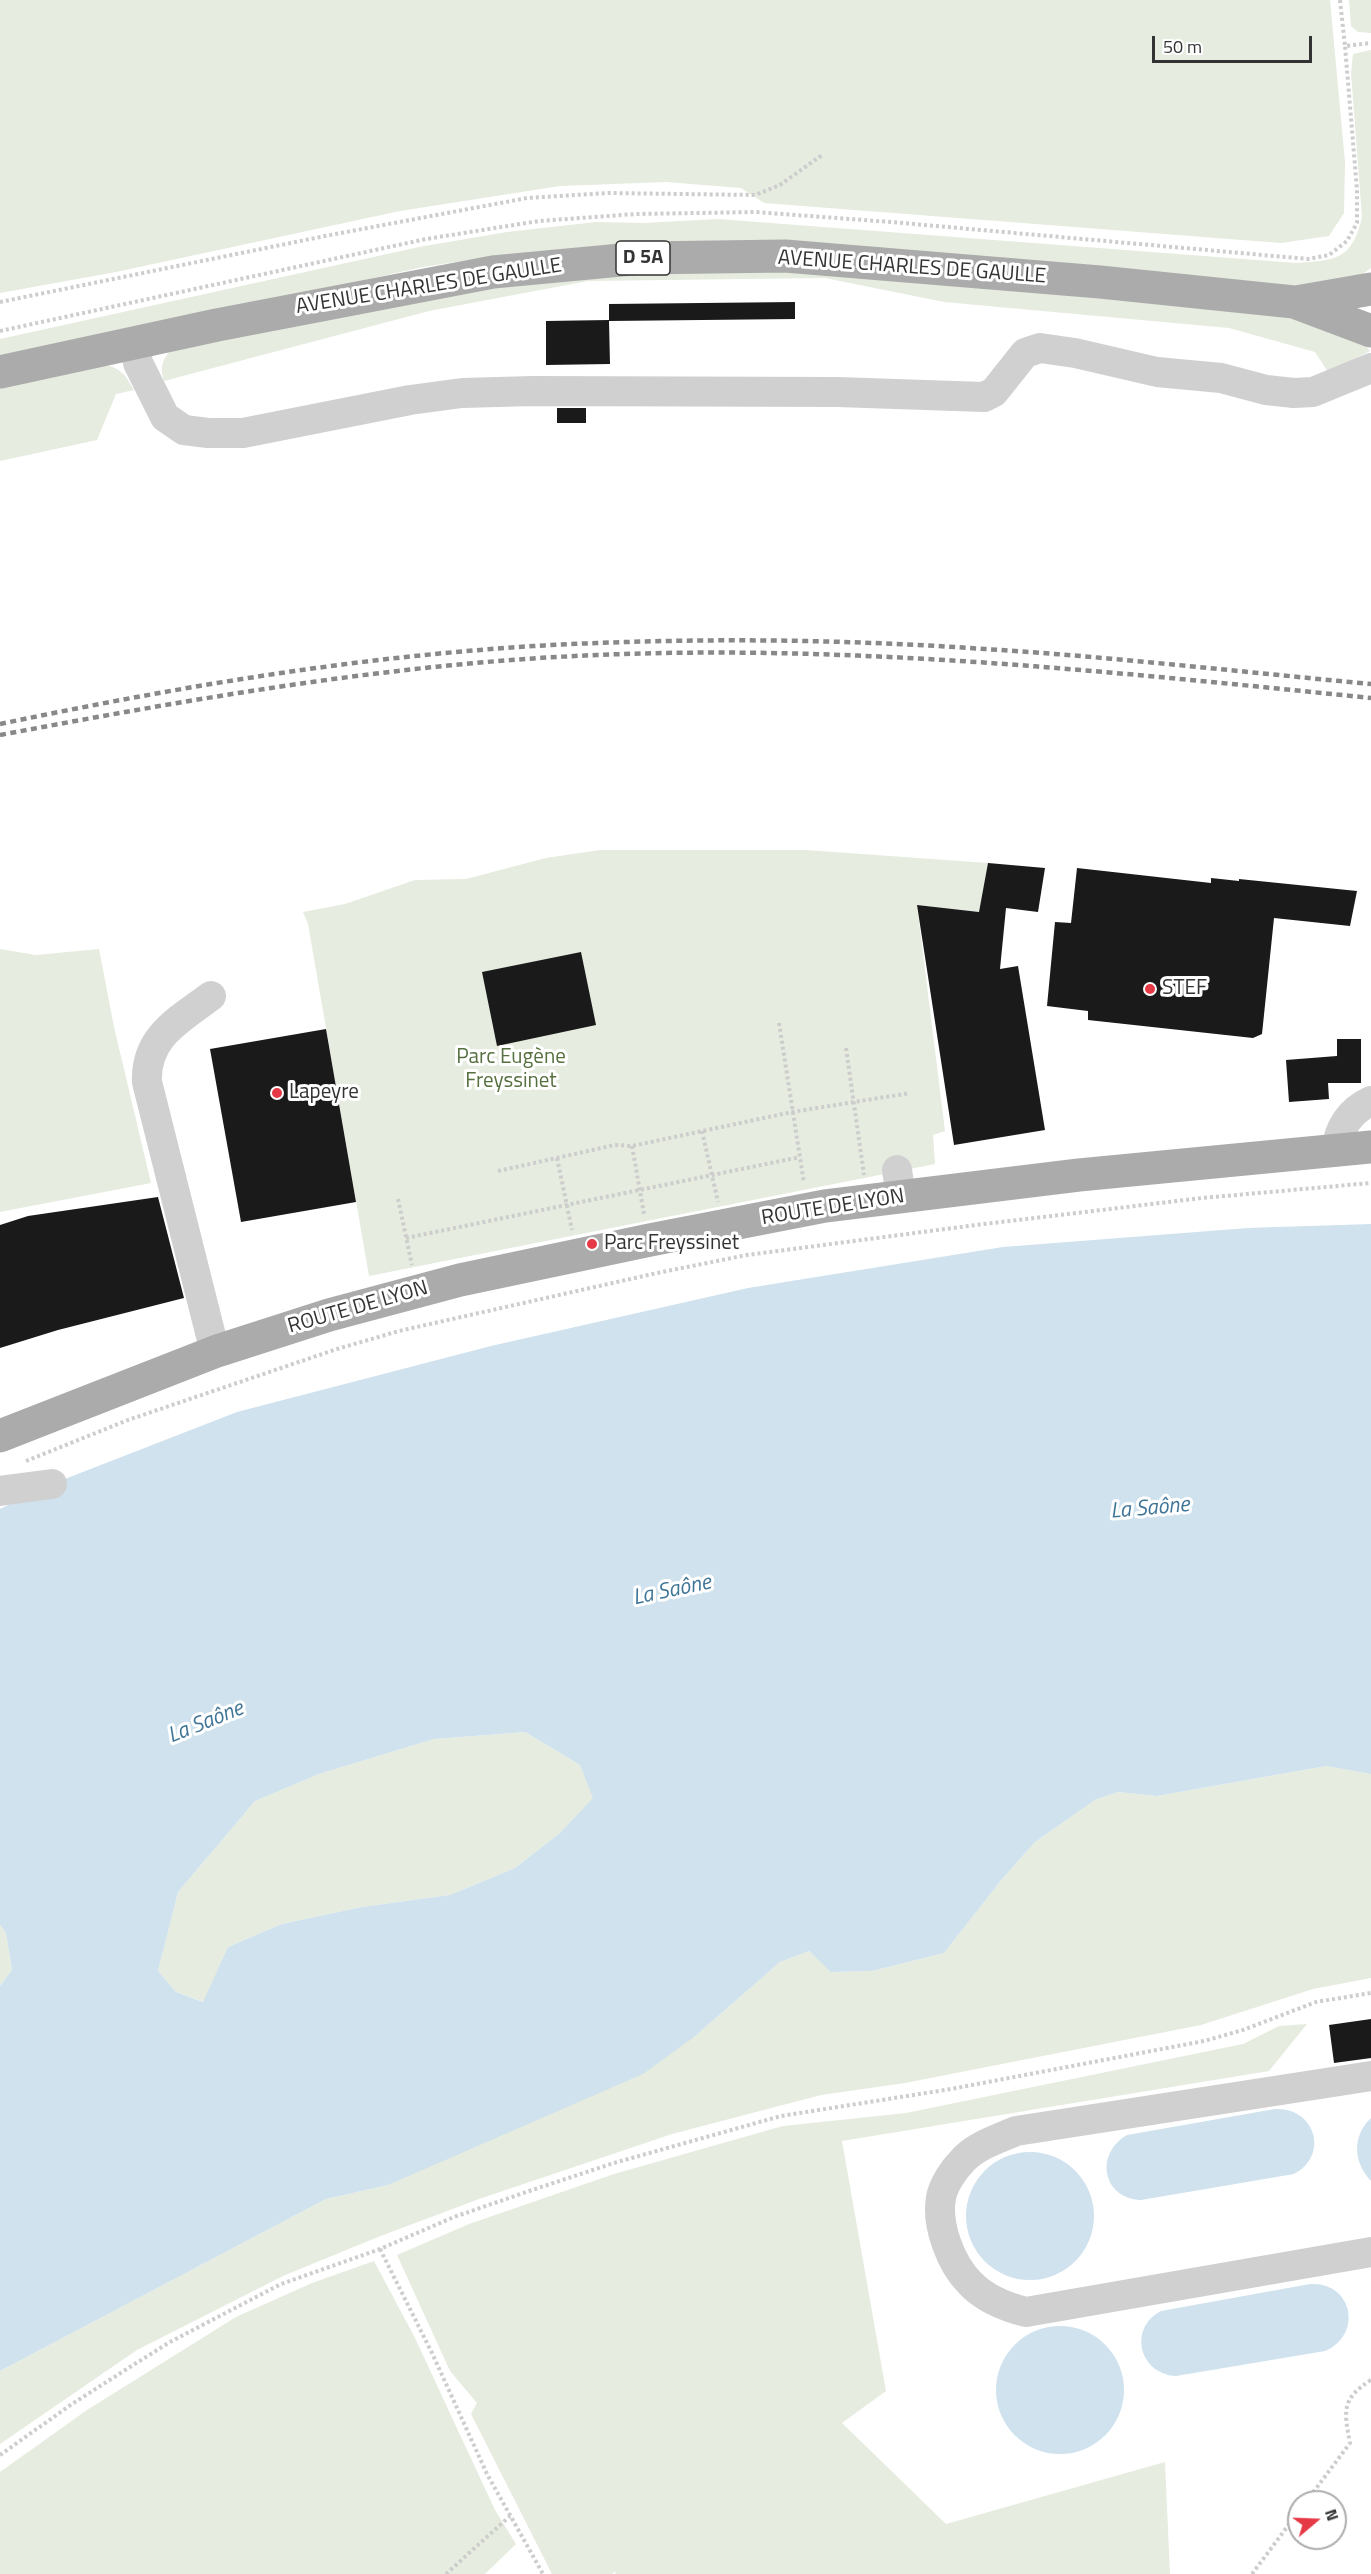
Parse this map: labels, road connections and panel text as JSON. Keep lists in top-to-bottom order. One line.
{"streets":{"main road":["D 5A","AVENUE CHARLES DE GAULLE","ROUTE DE LYON"]},"water":["La Saône"],"parks":["Parc Eugène Freyssinet"],"places":["STEF","Lapeyre","Parc Freyssinet"],"scale_bar":"50 m","north":"right"}
